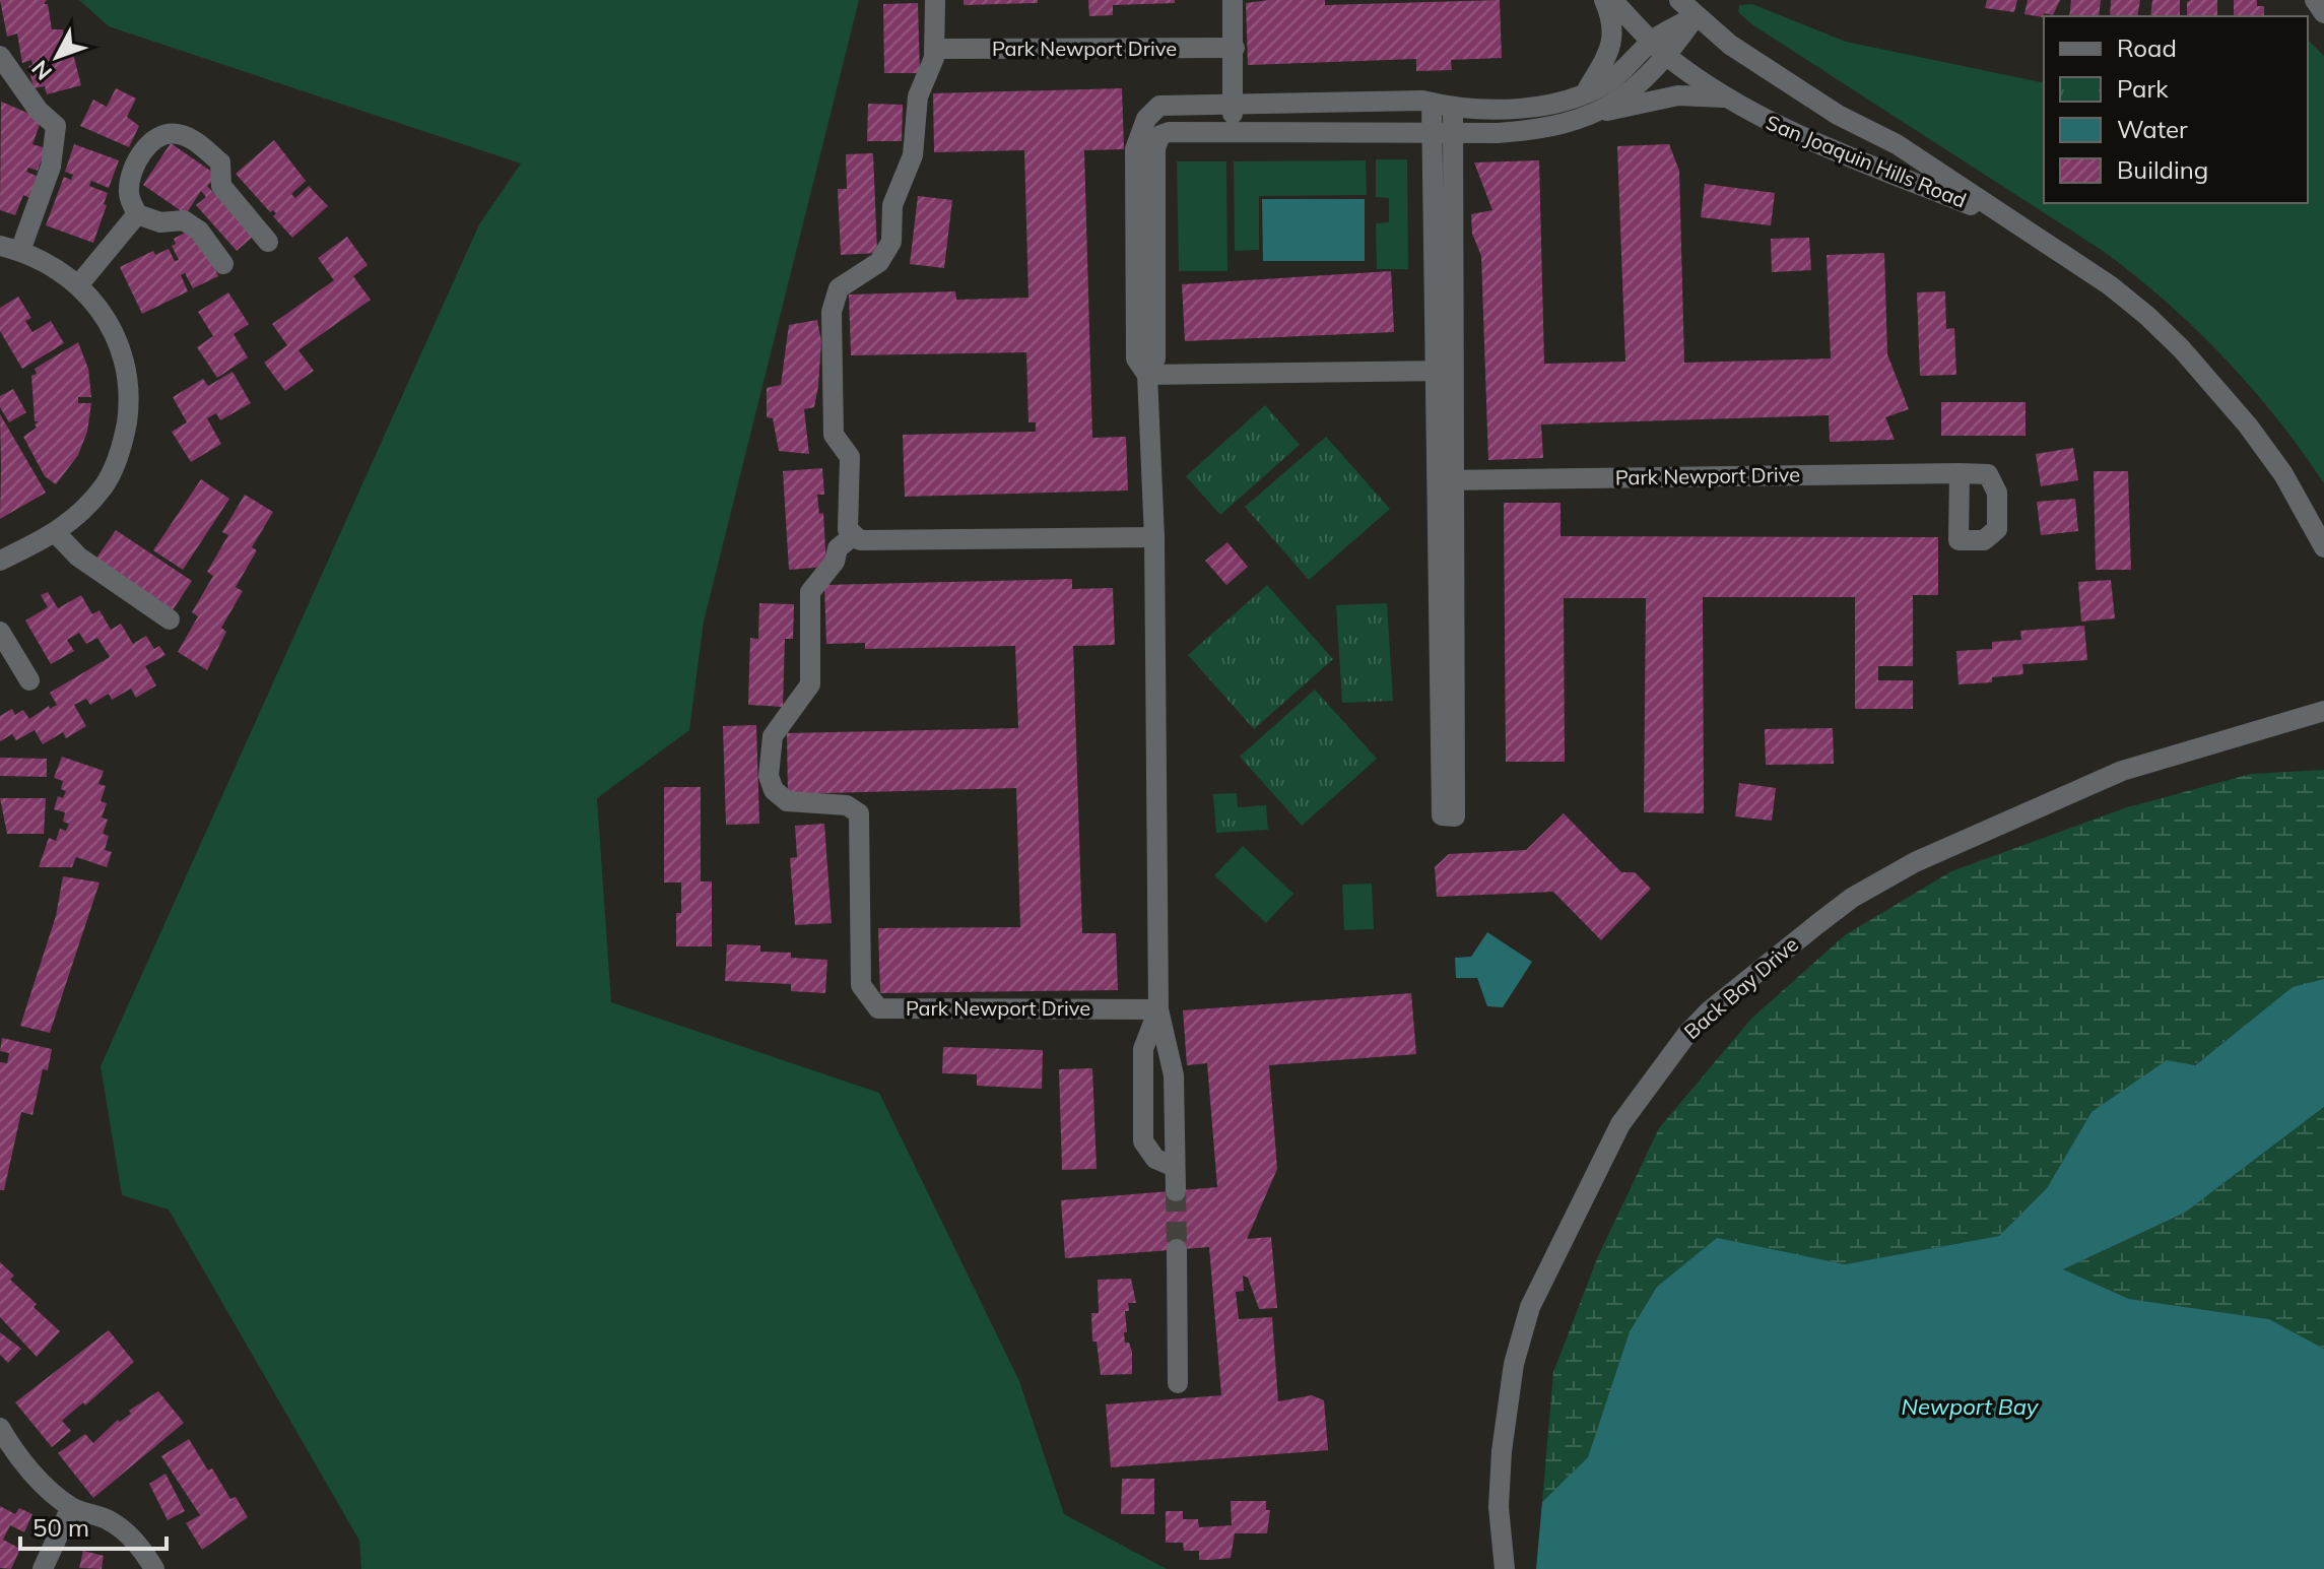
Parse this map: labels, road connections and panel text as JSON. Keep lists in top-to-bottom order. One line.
{"streets":{"street":["Park Newport Drive","San Joaquin Hills Road","Back Bay Drive"]},"water":["Newport Bay"],"legend":["Road","Park","Water","Building"],"scale_bar":"50 m","north":"bottom left"}
